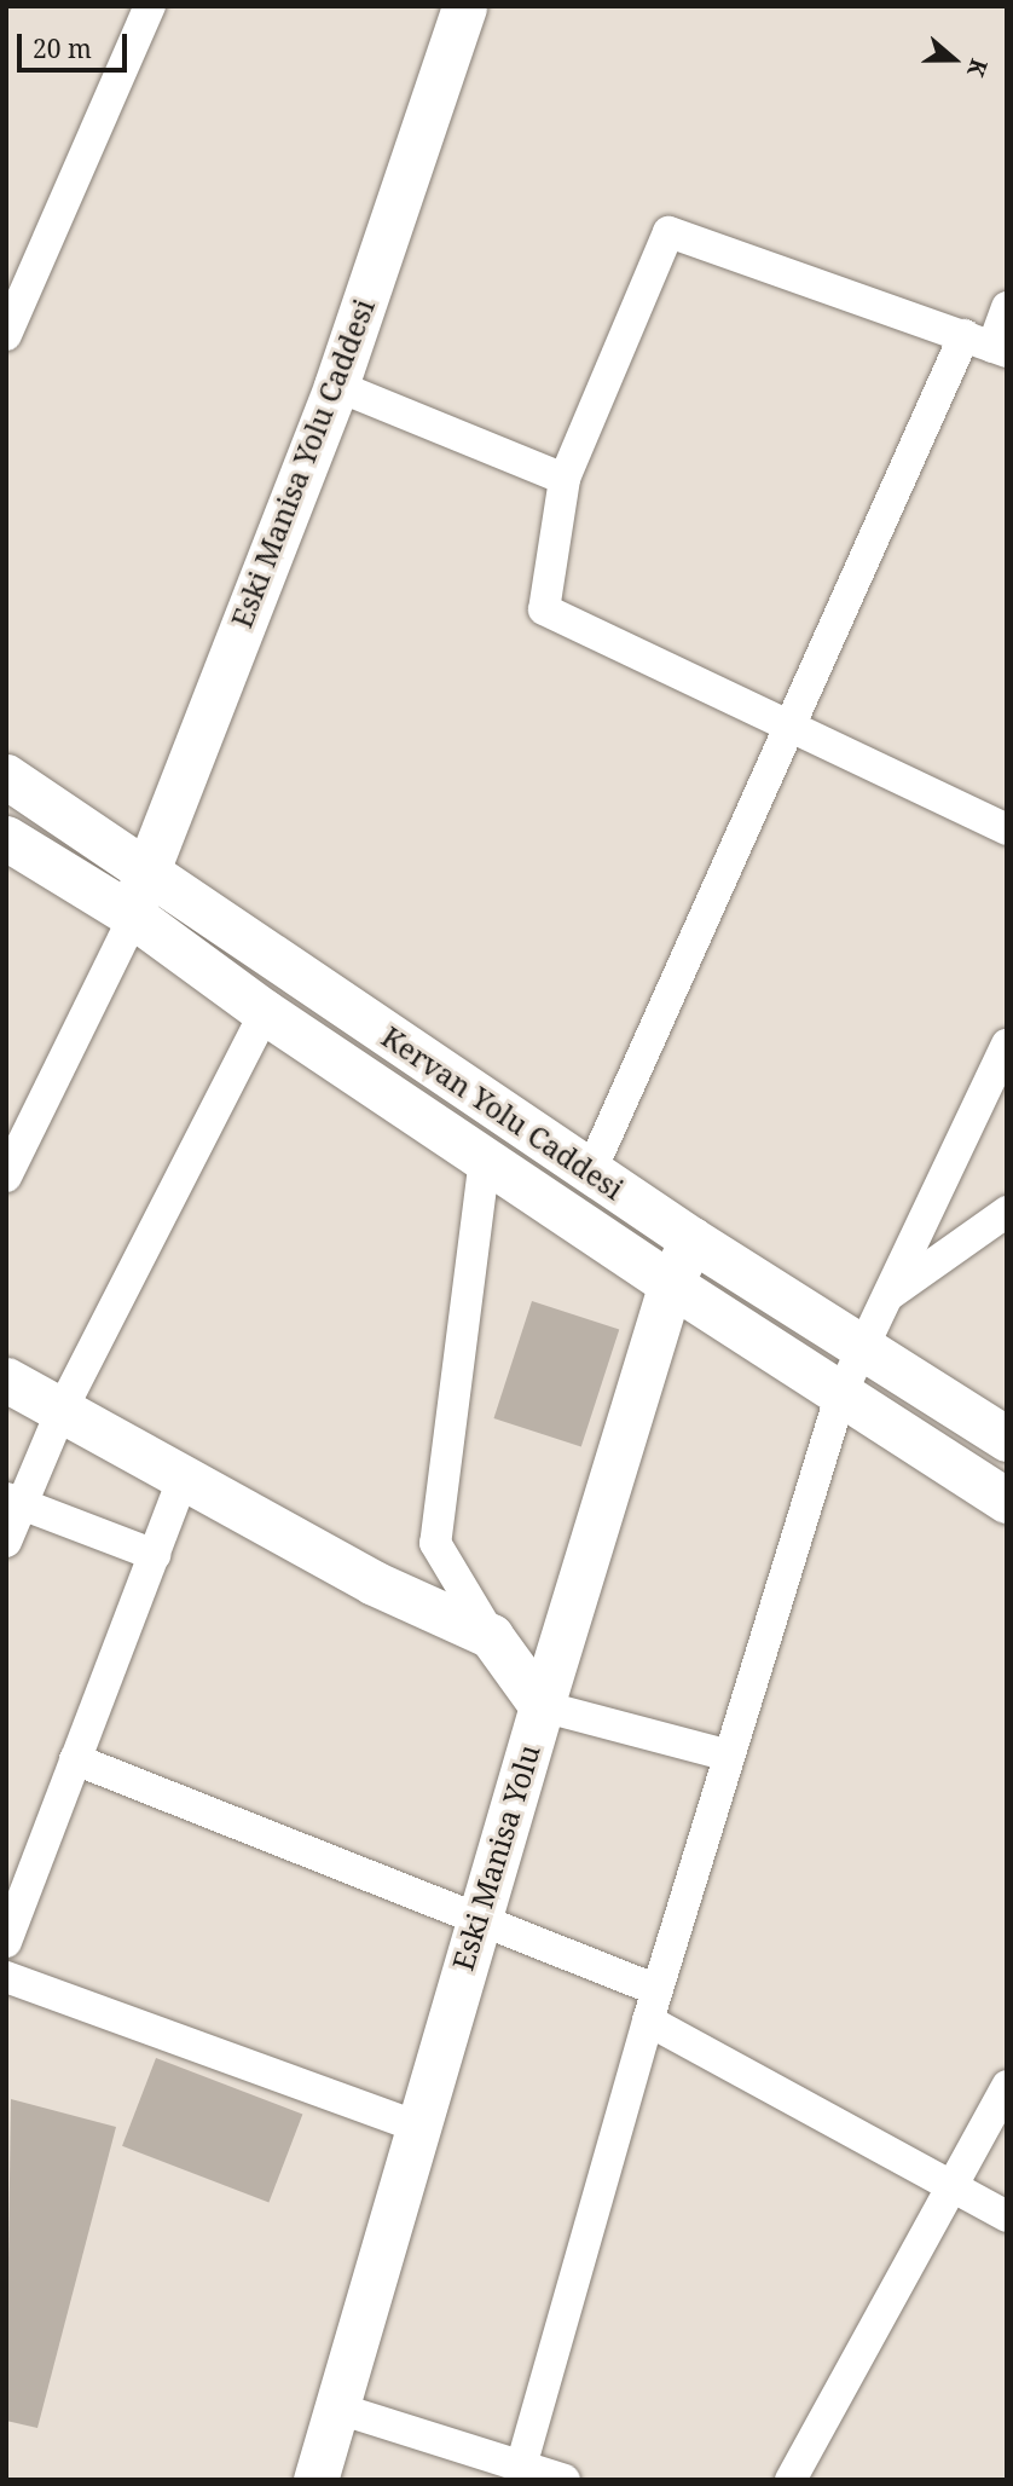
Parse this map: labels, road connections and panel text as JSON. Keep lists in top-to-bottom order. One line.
{"streets":{"main road":["Eski Manisa Yolu Caddesi","Kervan Yolu Caddesi","Eski Manisa Yolu"]},"crossings":[["Eski Manisa Yolu Caddesi","Kervan Yolu Caddesi"],["Kervan Yolu Caddesi","Eski Manisa Yolu"]],"scale_bar":"20 m","north":"right"}
